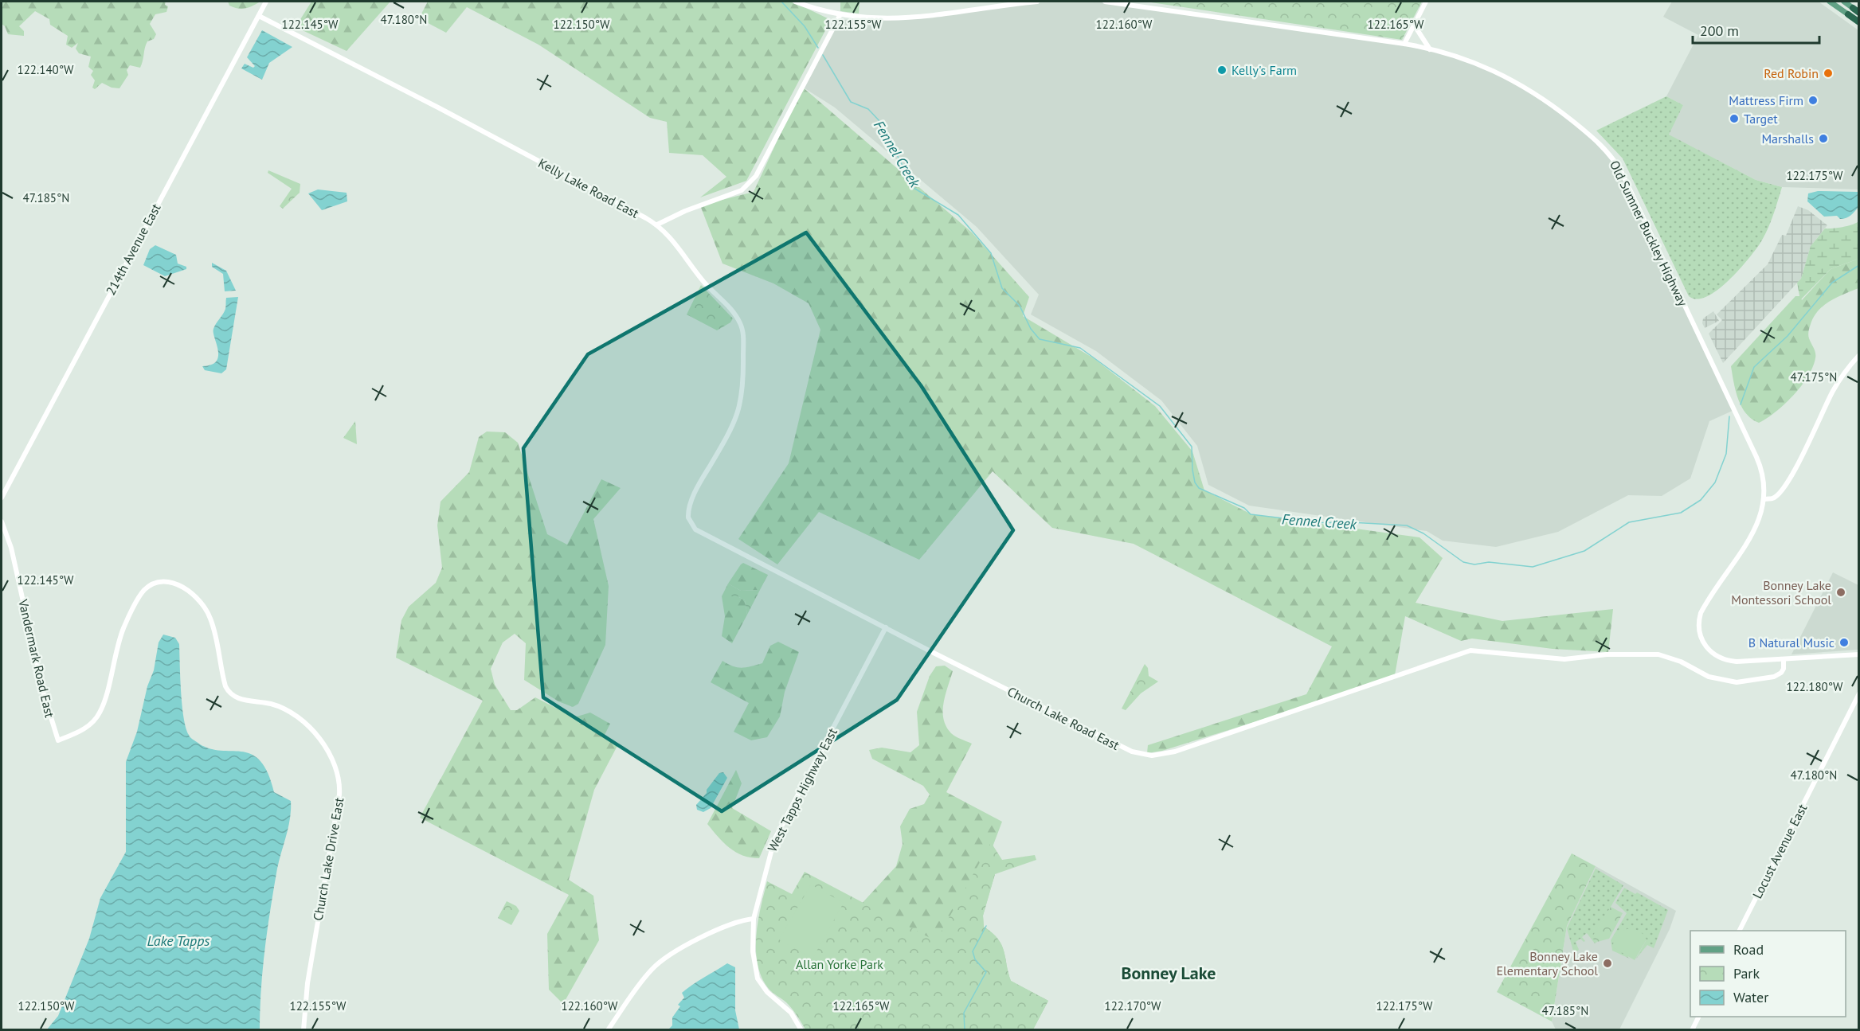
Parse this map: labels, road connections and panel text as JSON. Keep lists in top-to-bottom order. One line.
{"streets":{"street":["Kelly Lake Road East","Old Sumner Buckley Highway","214th Avenue East","Vandermark Road East","Church Lake Road East","West Tapps Highway East","Locust Avenue East","Church Lake Drive East"]},"crossings":[["Kelly Lake Road East","214th Avenue East"],["Kelly Lake Road East","Church Lake Road East"],["Old Sumner Buckley Highway","Church Lake Road East"],["Vandermark Road East","Church Lake Drive East"],["Church Lake Road East","West Tapps Highway East"]],"districts":["Bonney Lake"],"water":["Fennel Creek","Lake Tapps"],"parks":["Allan Yorke Park"],"places":["Kelly's Farm","Red Robin","Mattress Firm","Target","Marshalls","Bonney Lake Montessori School","B Natural Music","Bonney Lake Elementary School"],"legend":["Road","Park","Water"],"scale_bar":"200 m","coordinates":["47.180°N","122.145°W","122.150°W","122.155°W","122.160°W","122.165°W","122.140°W","122.175°W","47.185°N","47.175°N","122.180°W","122.170°W"]}
